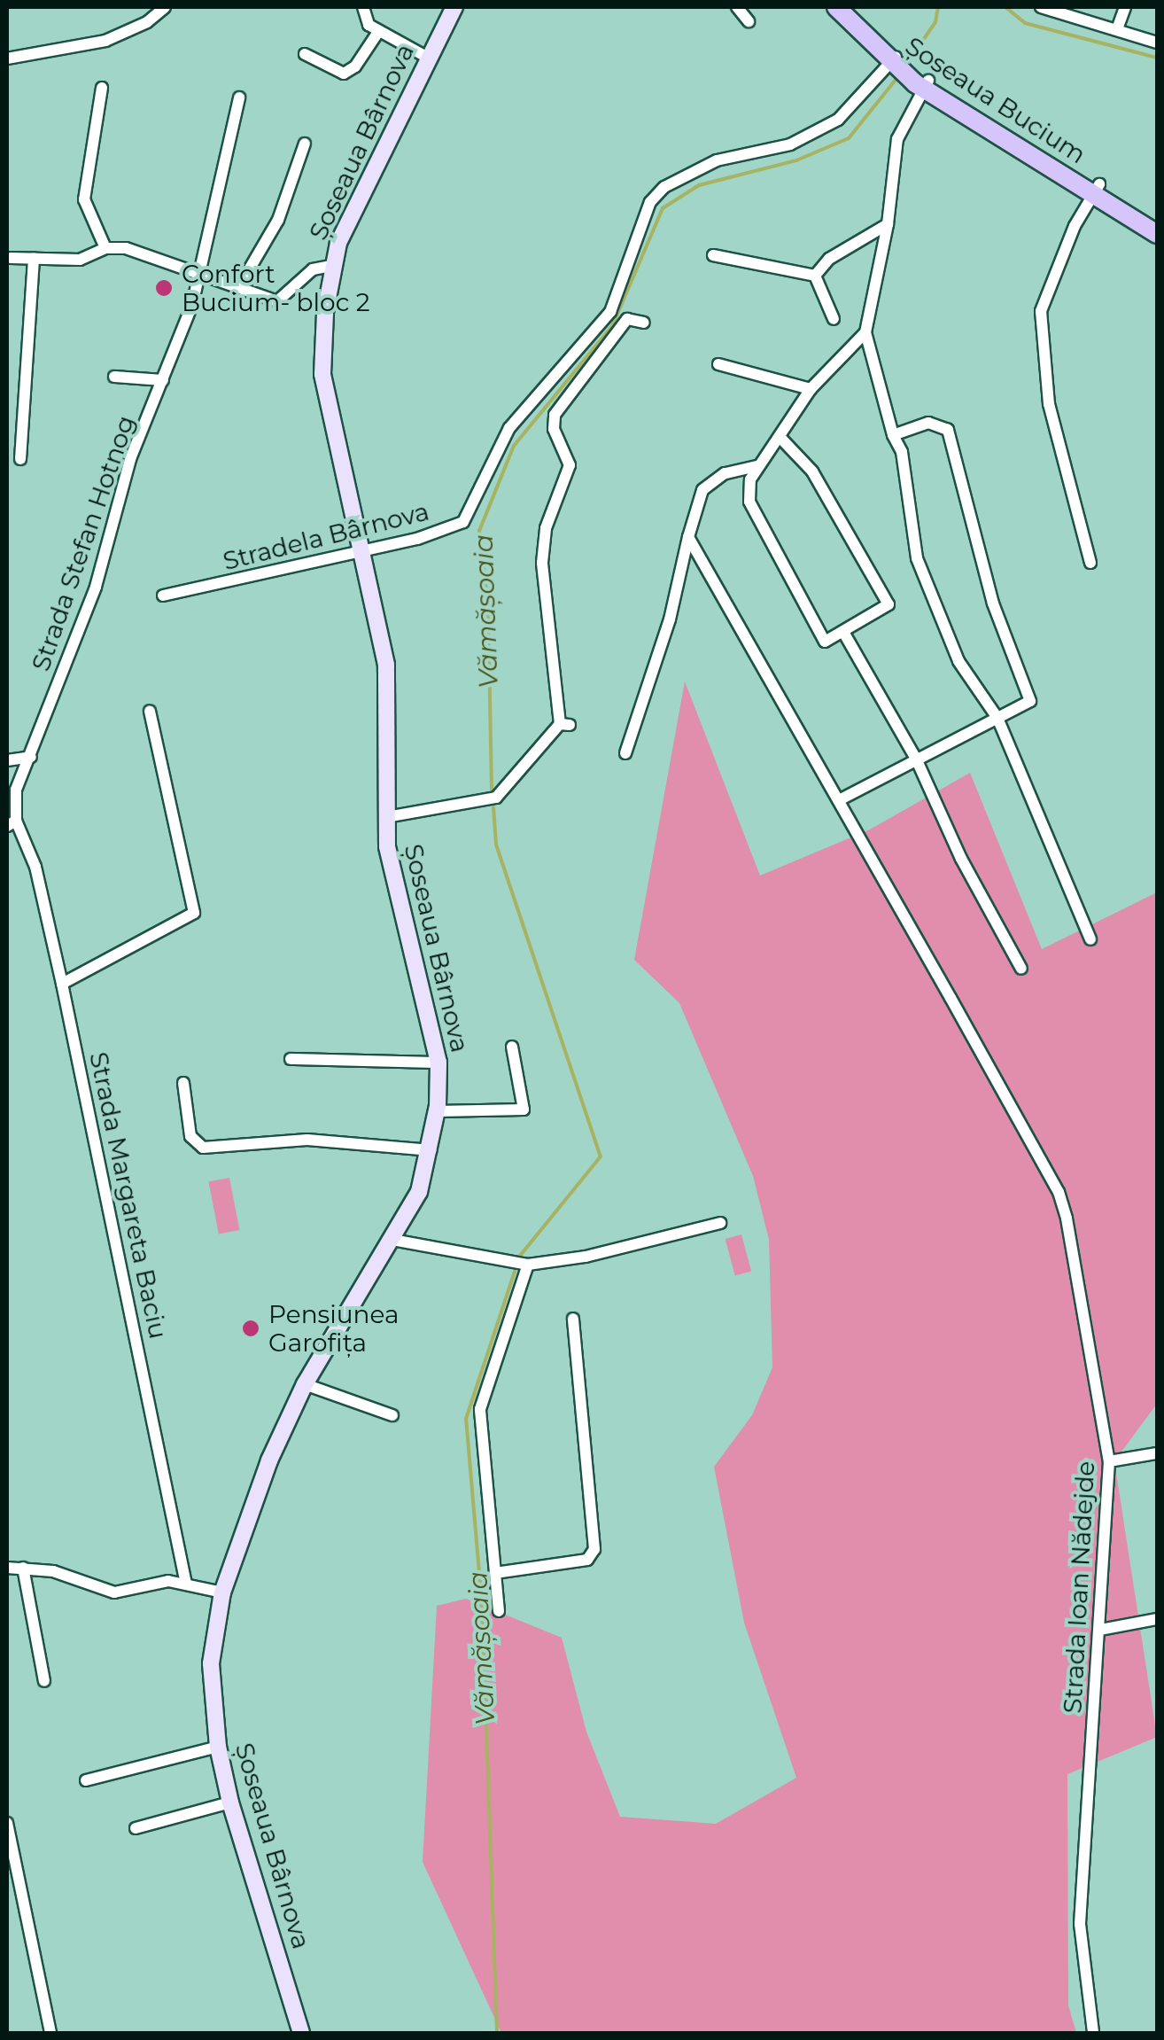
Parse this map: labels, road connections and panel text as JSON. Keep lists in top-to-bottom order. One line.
{"streets":{"main road":["Șoseaua Bucium","Șoseaua Bârnova"],"street":["Stradela Bârnova","Strada Stefan Hotnog","Strada Margareta Baciu","Strada Ioan Nădejde"]},"crossings":[["Șoseaua Bucium","Stradela Bârnova"],["Șoseaua Bârnova","Stradela Bârnova"],["Strada Stefan Hotnog","Strada Margareta Baciu"]],"water":["Vămășoaia"],"places":["Confort Bucium- bloc 2","Pensiunea Garofița"]}
